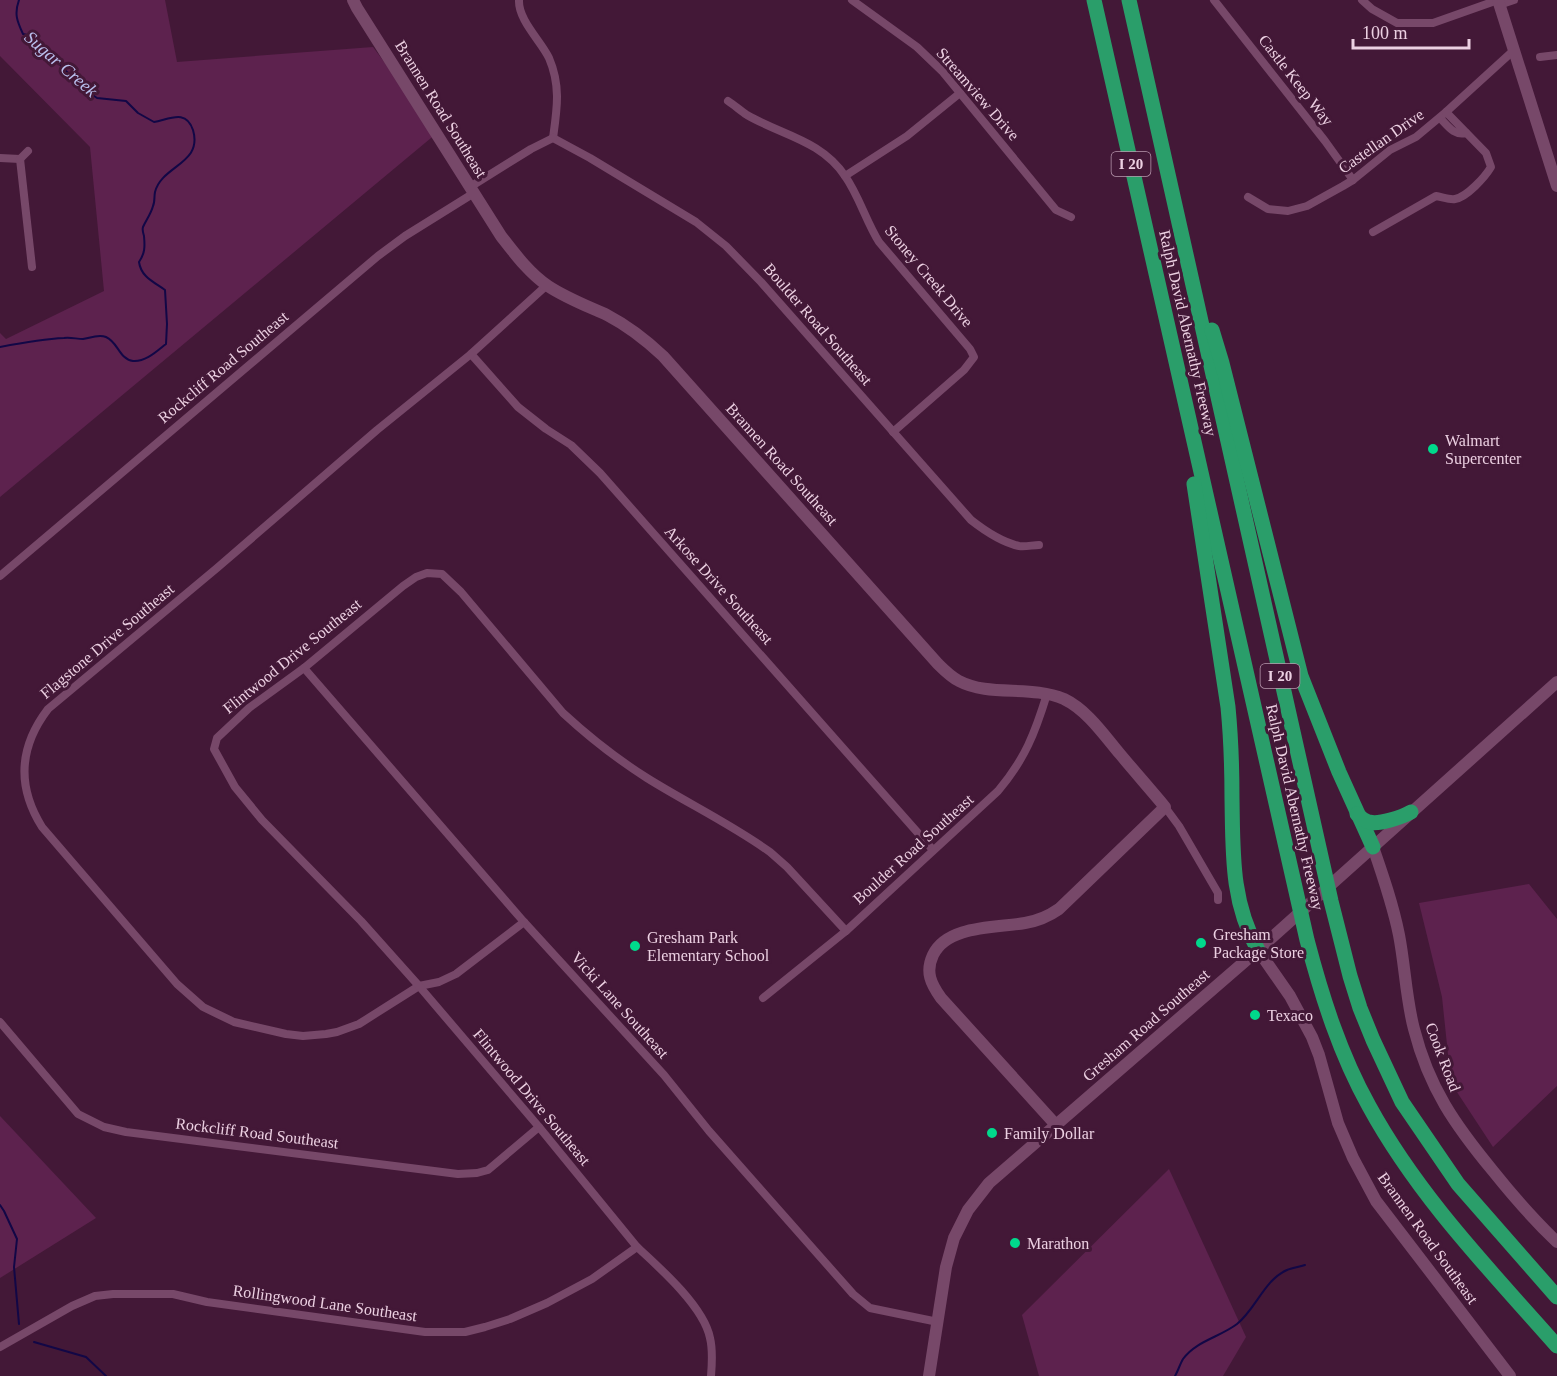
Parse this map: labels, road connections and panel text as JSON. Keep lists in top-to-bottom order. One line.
{"streets":{"highway":["I 20","Ralph David Abernathy Freeway"],"street":["Castle Keep Way","Streamview Drive","Brannen Road Southeast","Castellan Drive","Stoney Creek Drive","Boulder Road Southeast","Rockcliff Road Southeast","Arkose Drive Southeast","Flagstone Drive Southeast","Flintwood Drive Southeast","Vicki Lane Southeast","Gresham Road Southeast","Cook Road","Rollingwood Lane Southeast"]},"crossings":[["Castle Keep Way","Castellan Drive"],["Brannen Road Southeast","Boulder Road Southeast"],["Brannen Road Southeast","Rockcliff Road Southeast"],["Brannen Road Southeast","Flagstone Drive Southeast"],["Brannen Road Southeast","Gresham Road Southeast"],["Stoney Creek Drive","Boulder Road Southeast"],["Boulder Road Southeast","Rockcliff Road Southeast"],["Boulder Road Southeast","Arkose Drive Southeast"],["Boulder Road Southeast","Flintwood Drive Southeast"],["Rockcliff Road Southeast","Flintwood Drive Southeast"],["Arkose Drive Southeast","Flagstone Drive Southeast"],["Flagstone Drive Southeast","Flintwood Drive Southeast"],["Flagstone Drive Southeast","Vicki Lane Southeast"],["Flintwood Drive Southeast","Vicki Lane Southeast"],["Flintwood Drive Southeast","Rollingwood Lane Southeast"],["Vicki Lane Southeast","Gresham Road Southeast"],["Gresham Road Southeast","Cook Road"]],"water":["Sugar Creek"],"places":["Walmart Supercenter","Gresham Package Store","Gresham Park Elementary School","Texaco","Family Dollar","Marathon"],"scale_bar":"100 m"}
